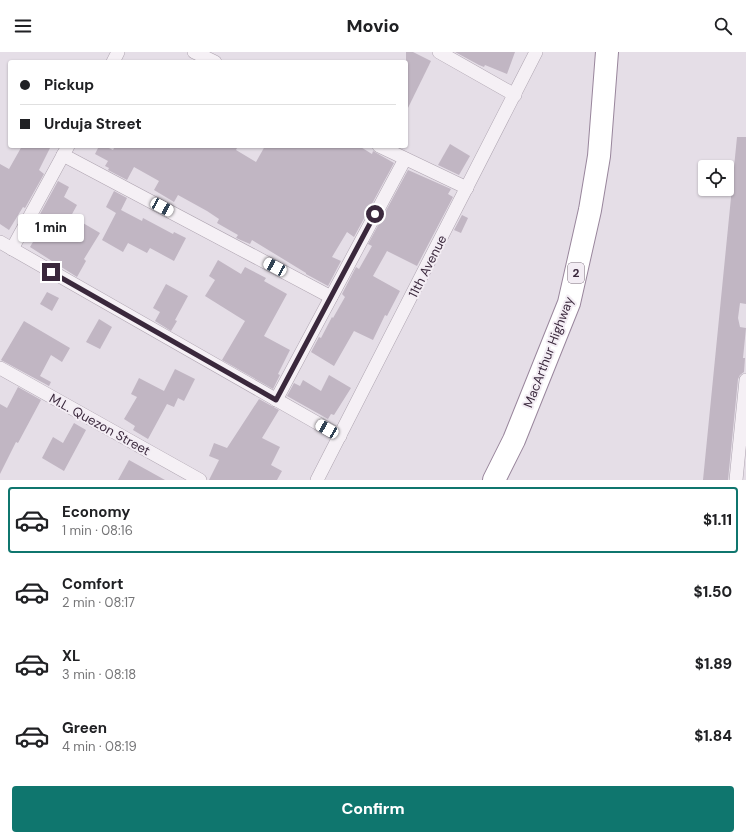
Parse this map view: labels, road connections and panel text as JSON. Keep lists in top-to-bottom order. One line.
{"streets":{"highway":["2","MacArthur Highway"],"street":["11th Avenue","M.L. Quezon Street"]},"page":{"header":"Movio","banner":["Pickup","Urduja Street"],"bubble":"1 min","list":[{"name":"Economy","note":"1 min · 08:16","value":"$1.11"},{"name":"Comfort","note":"2 min · 08:17","value":"$1.50"},{"name":"XL","note":"3 min · 08:18","value":"$1.89"},{"name":"Green","note":"4 min · 08:19","value":"$1.84"}],"buttons":"Confirm"}}
